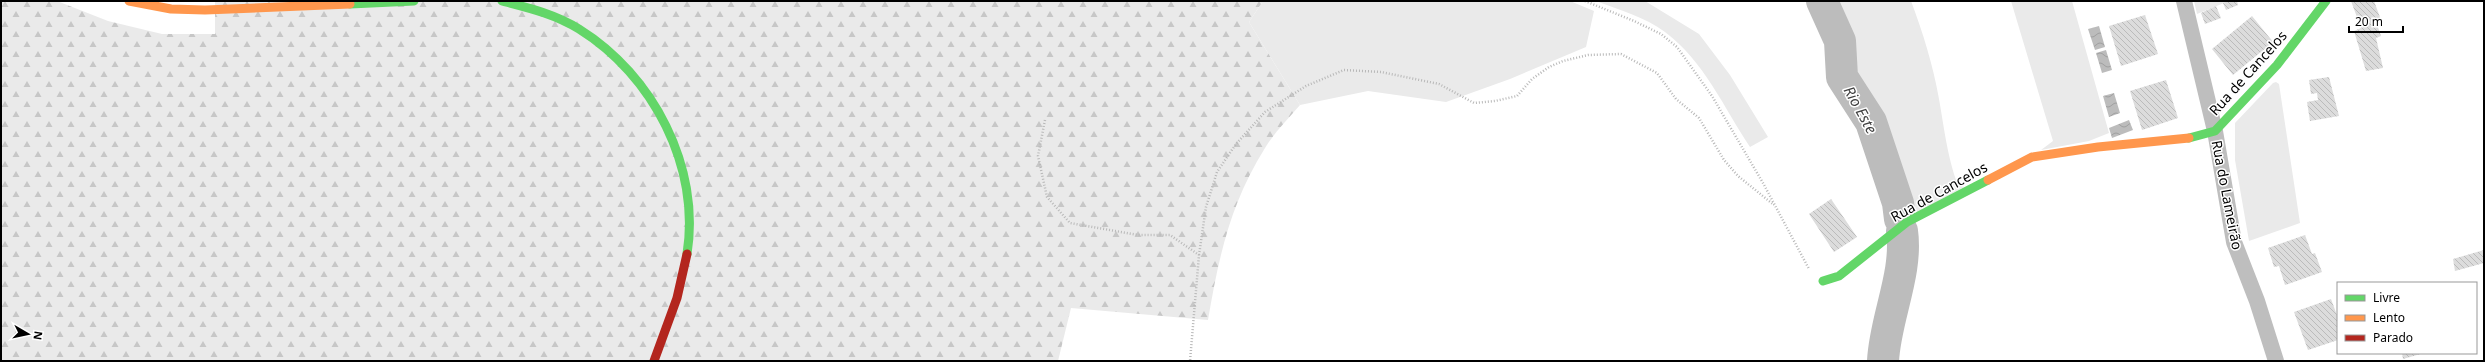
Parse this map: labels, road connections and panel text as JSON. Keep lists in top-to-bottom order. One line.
{"streets":{"main road":["Rua de Cancelos"],"street":["Rua do Lameirão"]},"crossings":[["Rua de Cancelos","Rua do Lameirão"]],"water":["Rio Este"],"legend":["Livre","Lento","Parado"],"scale_bar":"20 m","north":"right"}
